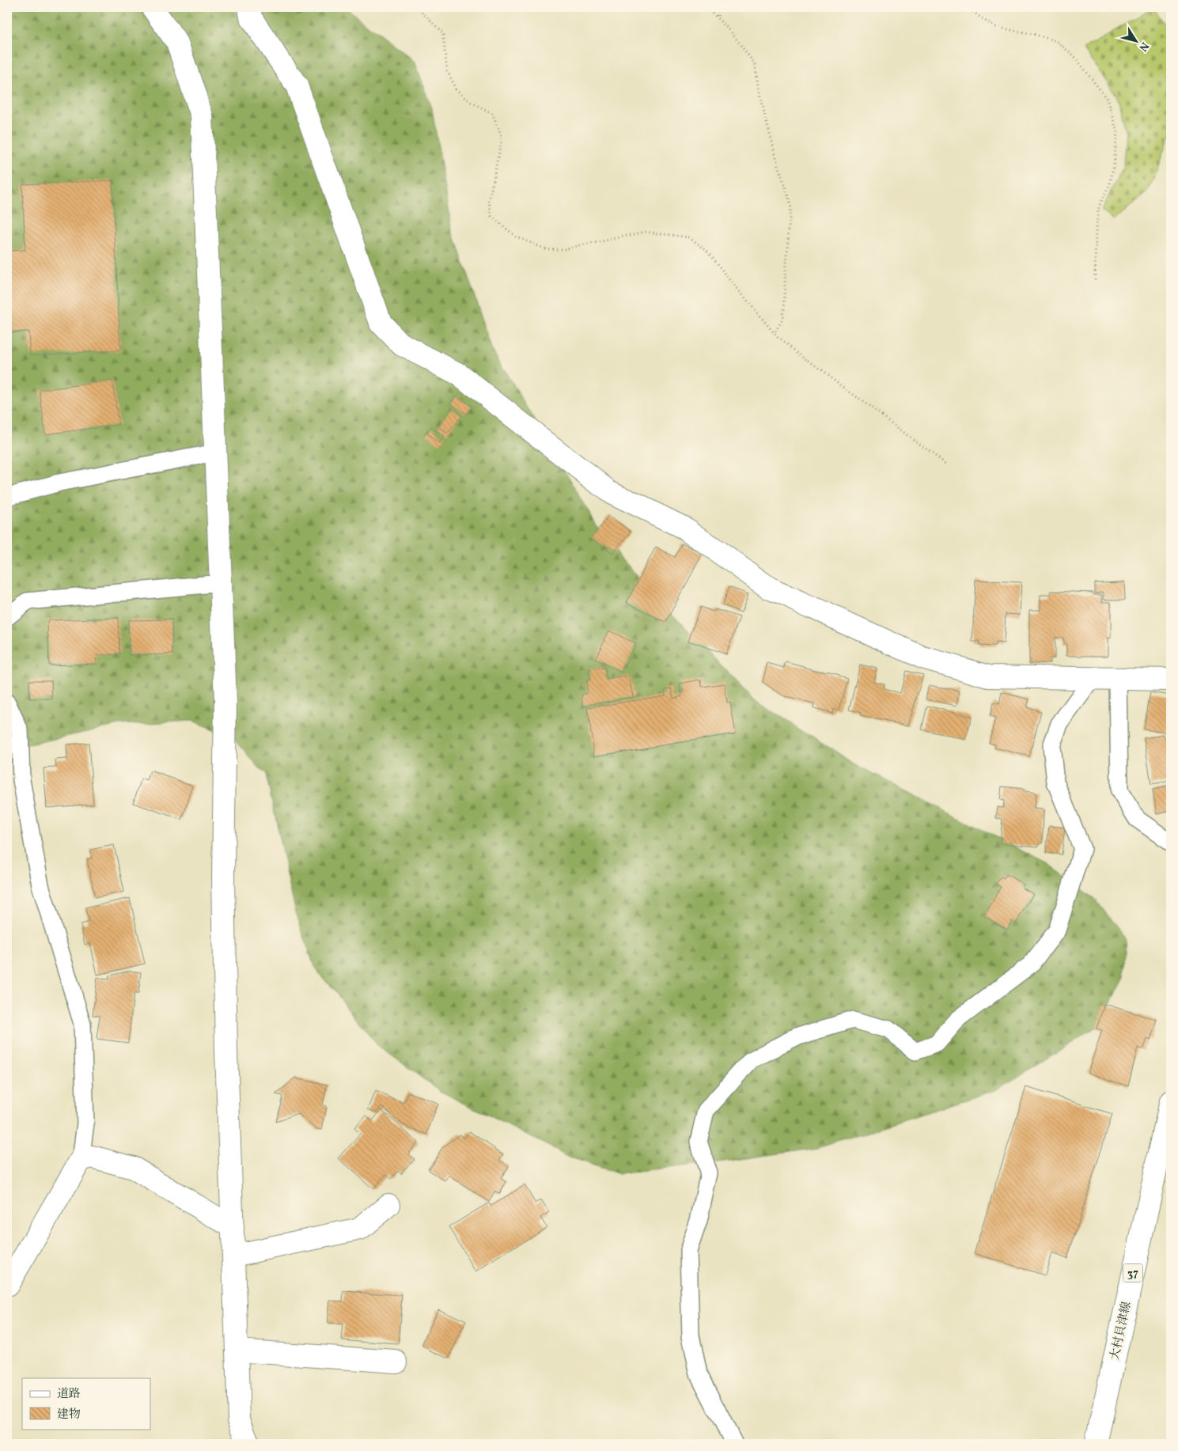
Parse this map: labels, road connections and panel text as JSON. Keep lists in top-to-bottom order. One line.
{"streets":{"street":["37","大村貝津線"]},"legend":["道路","建物"],"north":"bottom right"}
